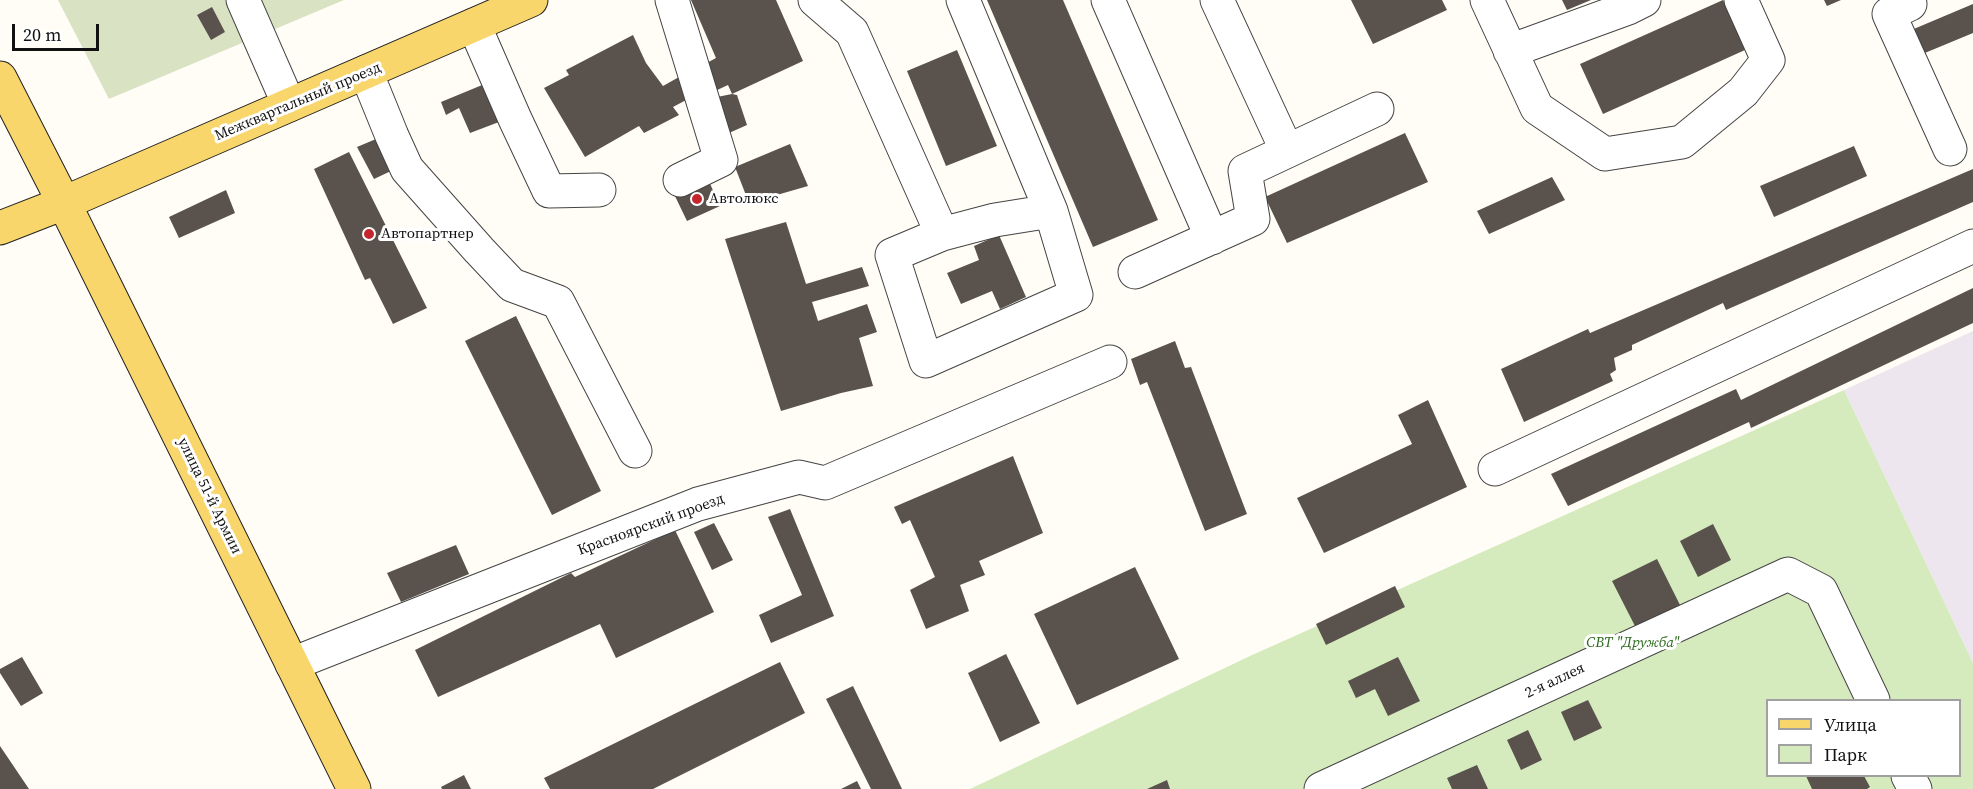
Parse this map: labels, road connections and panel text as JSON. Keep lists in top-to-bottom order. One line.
{"streets":{"main road":["Межквартальный проезд","улица 51-й Армии"],"street":["Красноярский проезд","2-я аллея"]},"crossings":[["Межквартальный проезд","улица 51-й Армии"],["улица 51-й Армии","Красноярский проезд"]],"parks":["СВТ \"Дружба\""],"places":["Автолюкс","Автопартнер"],"legend":["Улица","Парк"],"scale_bar":"20 m"}
